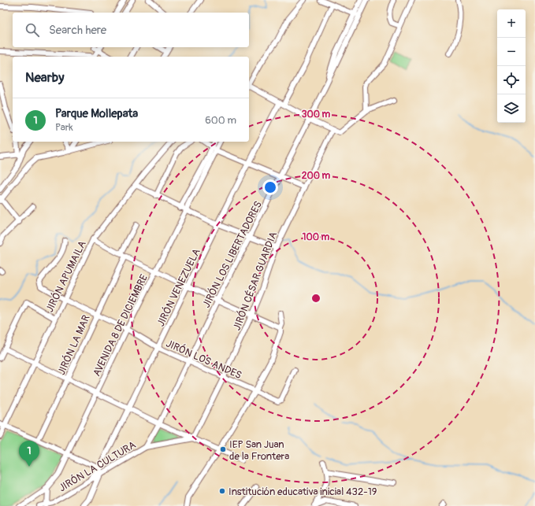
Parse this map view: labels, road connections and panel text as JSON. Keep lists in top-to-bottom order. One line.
{"streets":{"street":["JIRÓN LOS LIBERTADORES","JIRÓN APUMAILA","JIRÓN CÉSAR GUARDIA","JIRÓN VENEZUELA","AVENIDA 8 DE DICIEMBRE","JIRÓN LA MAR","JIRÓN LOS ANDES","JIRÓN LA CULTURA"]},"crossings":[["JIRÓN LOS LIBERTADORES","JIRÓN LOS ANDES"],["JIRÓN LOS LIBERTADORES","JIRÓN LA CULTURA"],["JIRÓN APUMAILA","JIRÓN LOS ANDES"],["JIRÓN CÉSAR GUARDIA","JIRÓN LOS ANDES"],["JIRÓN VENEZUELA","JIRÓN LOS ANDES"],["JIRÓN VENEZUELA","JIRÓN LA CULTURA"],["AVENIDA 8 DE DICIEMBRE","JIRÓN LOS ANDES"],["JIRÓN LA MAR","JIRÓN LOS ANDES"]],"places":["IEP San Juan de la Frontera","Institución educativa inicial 432-19"],"page":{"map_buttons":["+","−"],"search":"Search here","heading":"Nearby","list":[{"mark":"1","name":"Parque Mollepata","note":"Park","value":"600 m"}],"pins":"1"},"rings":["300 m","200 m","100 m"]}
